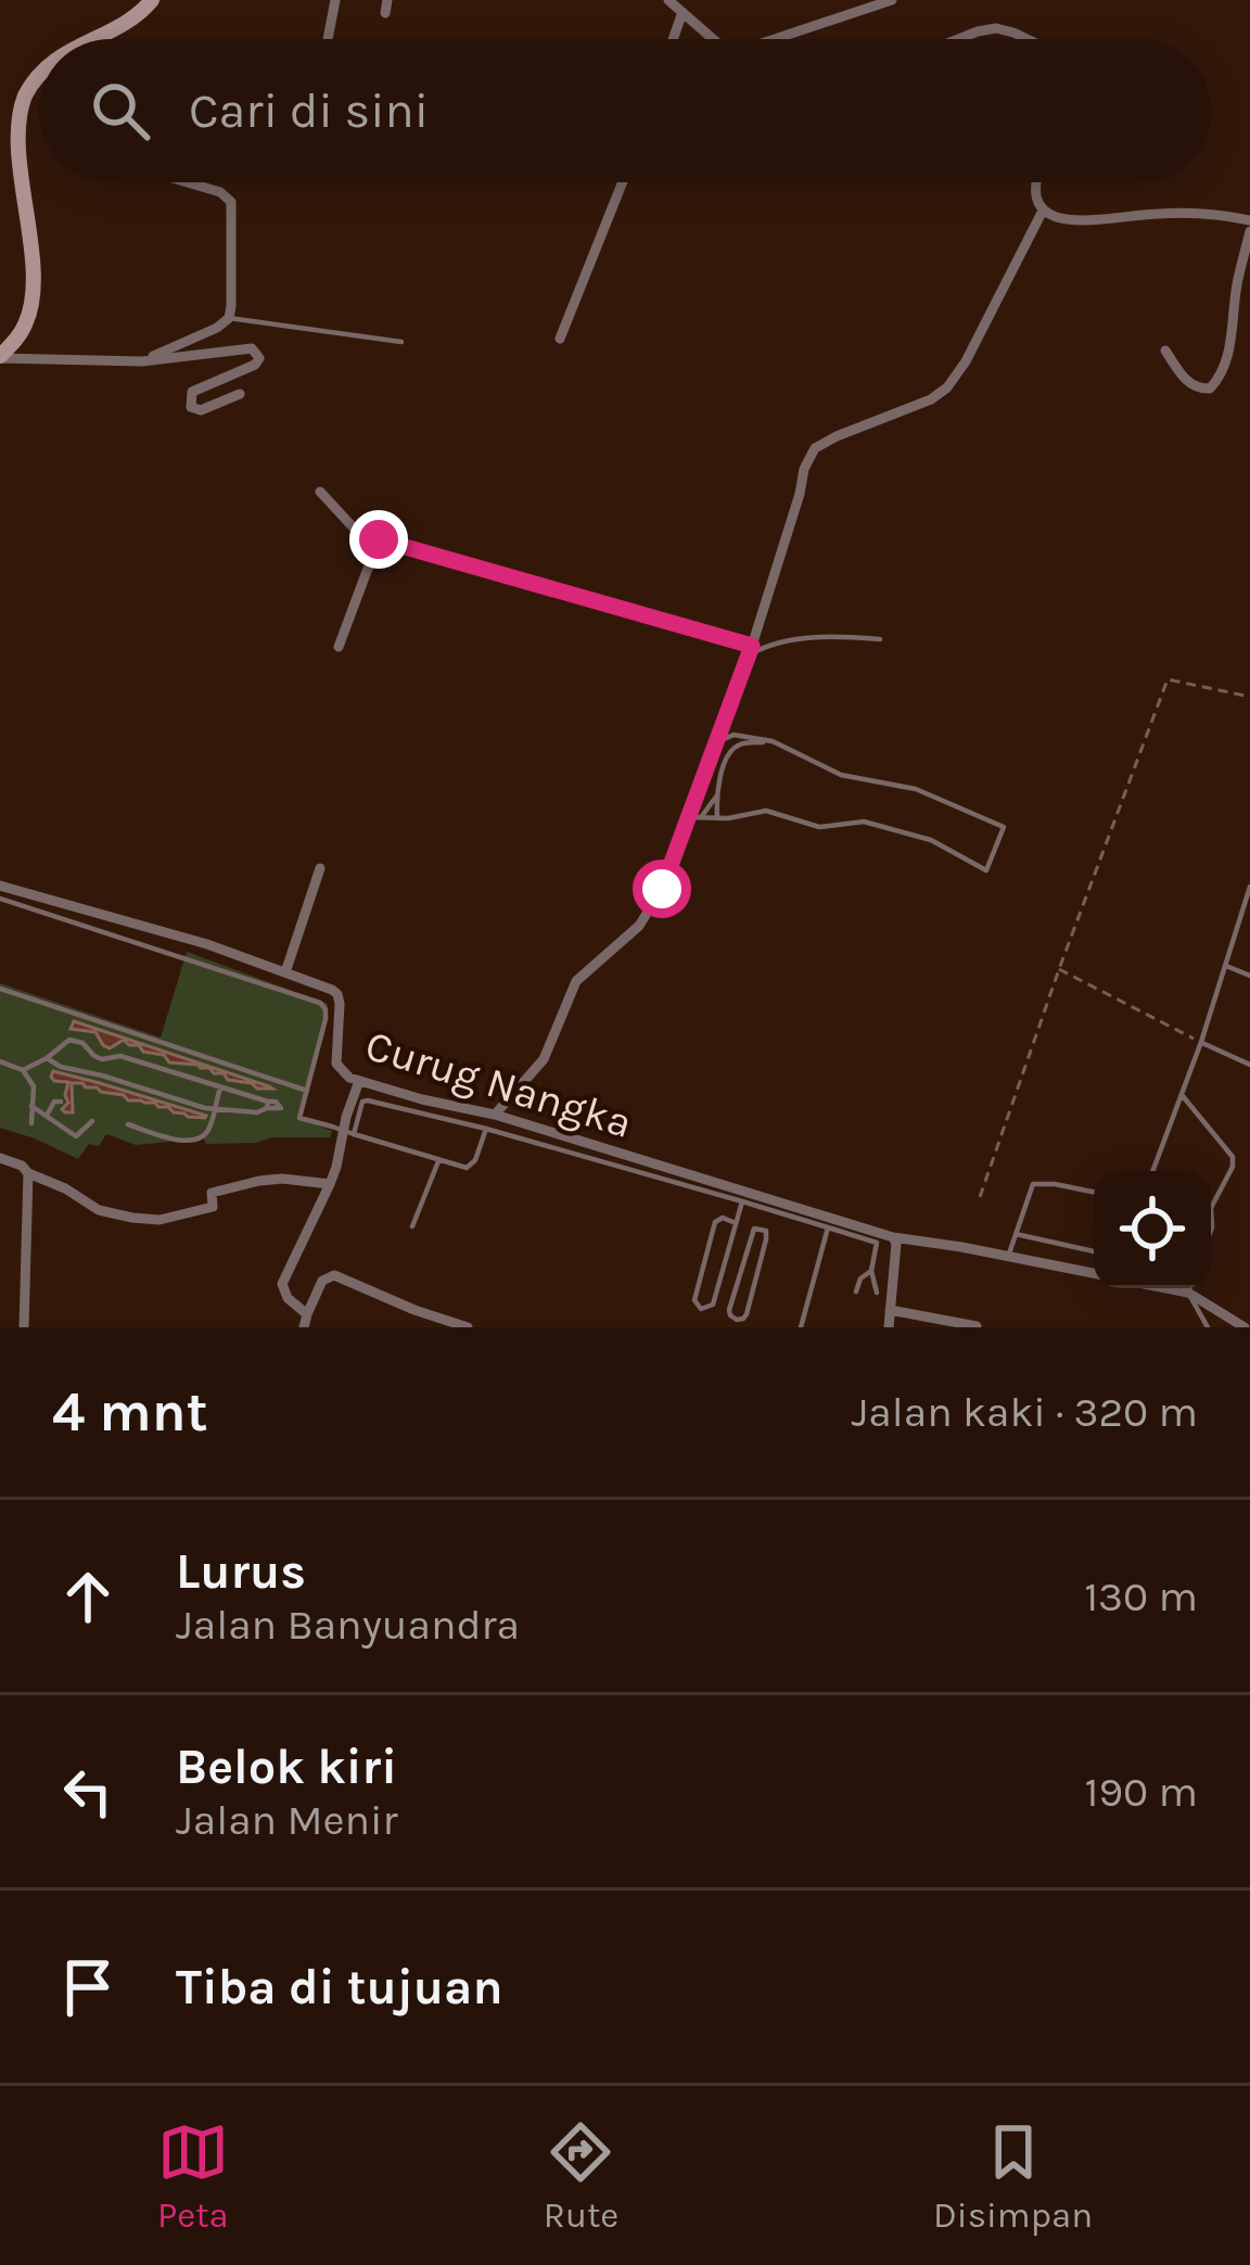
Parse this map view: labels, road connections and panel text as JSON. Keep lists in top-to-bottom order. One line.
{"streets":{"street":["Curug Nangka"]},"page":{"search":"Cari di sini","heading":["4 mnt","Jalan kaki · 320 m"],"list":[["Lurus","Jalan Banyuandra","130 m"],["Belok kiri","Jalan Menir","190 m"],"Tiba di tujuan"],"nav":["Peta","Rute","Disimpan"]}}
